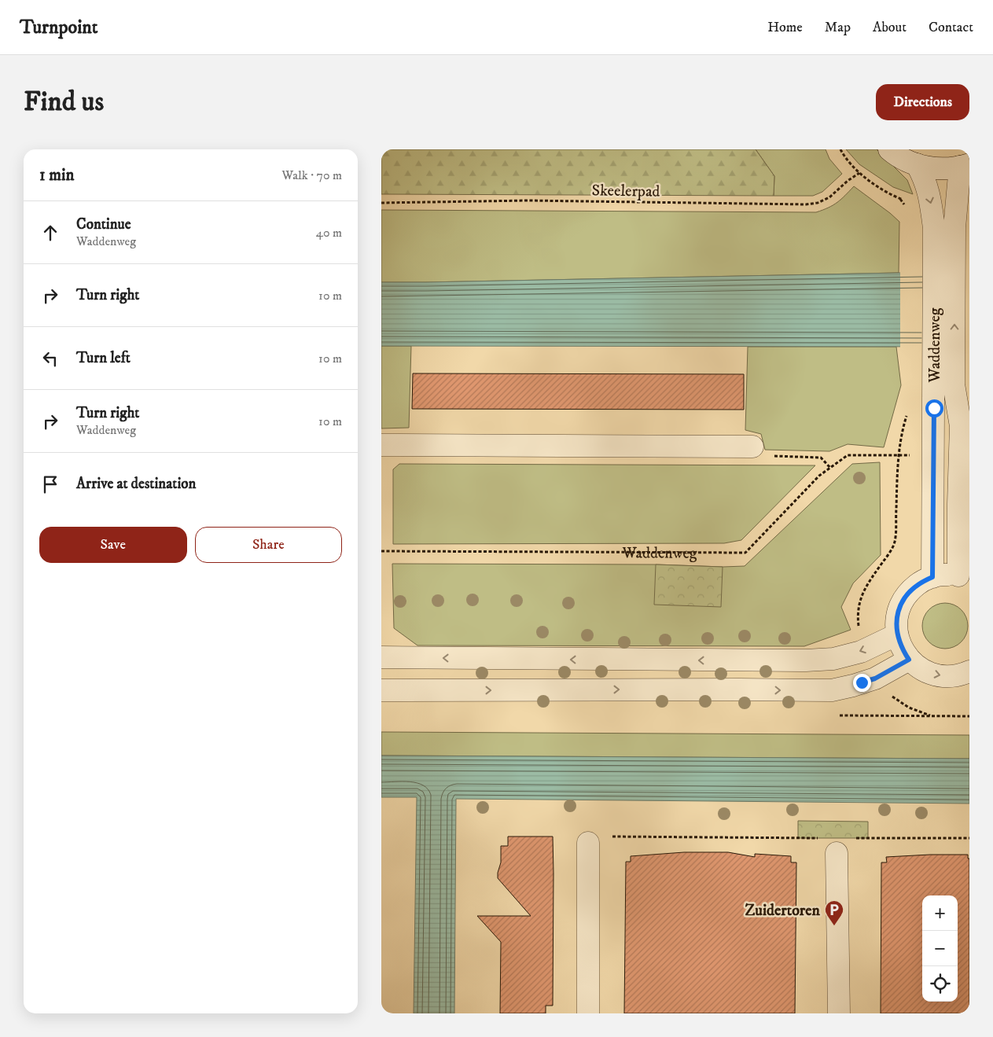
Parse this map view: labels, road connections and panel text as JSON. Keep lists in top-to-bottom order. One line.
{"streets":{"street":["Waddenweg"],"path":["Skeelerpad"]},"places":{"parking":["Zuidertoren"]},"page":{"header":"Turnpoint","nav":["Home","Map","About","Contact"],"buttons":["Directions",["Save","Share"]],"title":"Find us","heading":["1 min","Walk · 70 m"],"list":[["Continue","Waddenweg","40 m"],["Turn right","10 m"],["Turn left","10 m"],["Turn right","Waddenweg","10 m"],"Arrive at destination"],"map_buttons":["+","−"]}}
